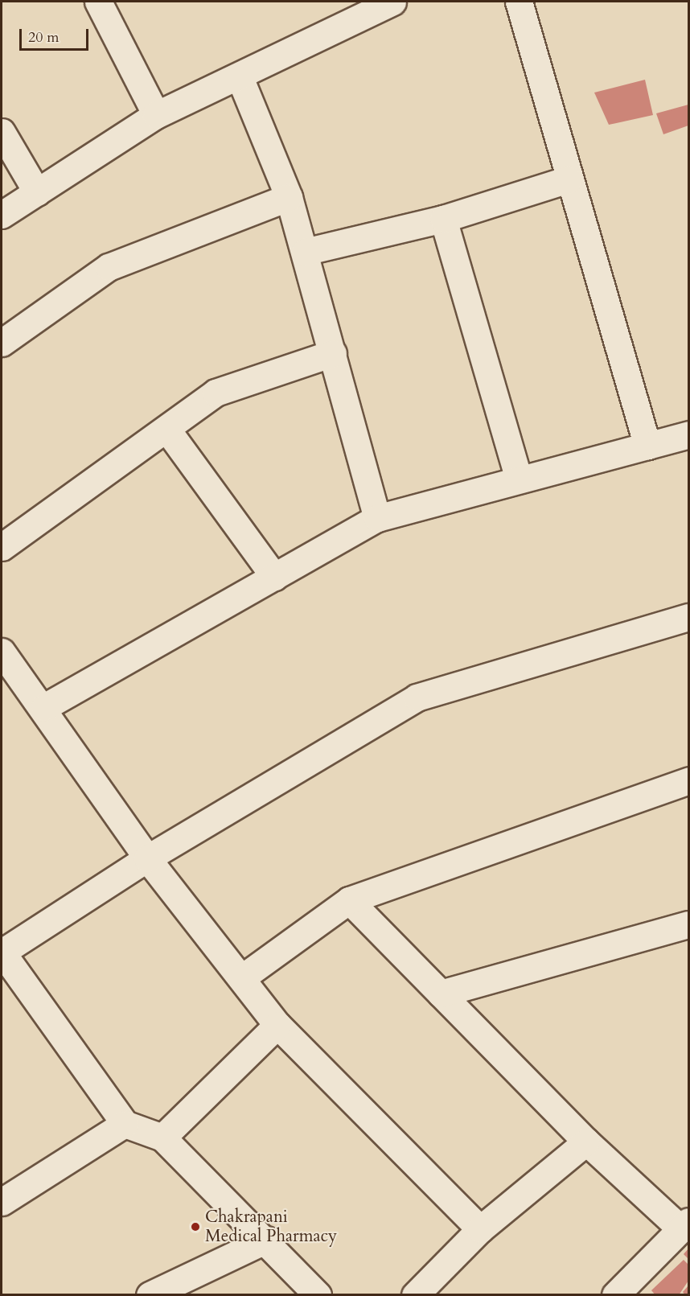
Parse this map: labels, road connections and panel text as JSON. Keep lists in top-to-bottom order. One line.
{"places":["Chakrapani Medical Pharmacy"],"scale_bar":"20 m"}
